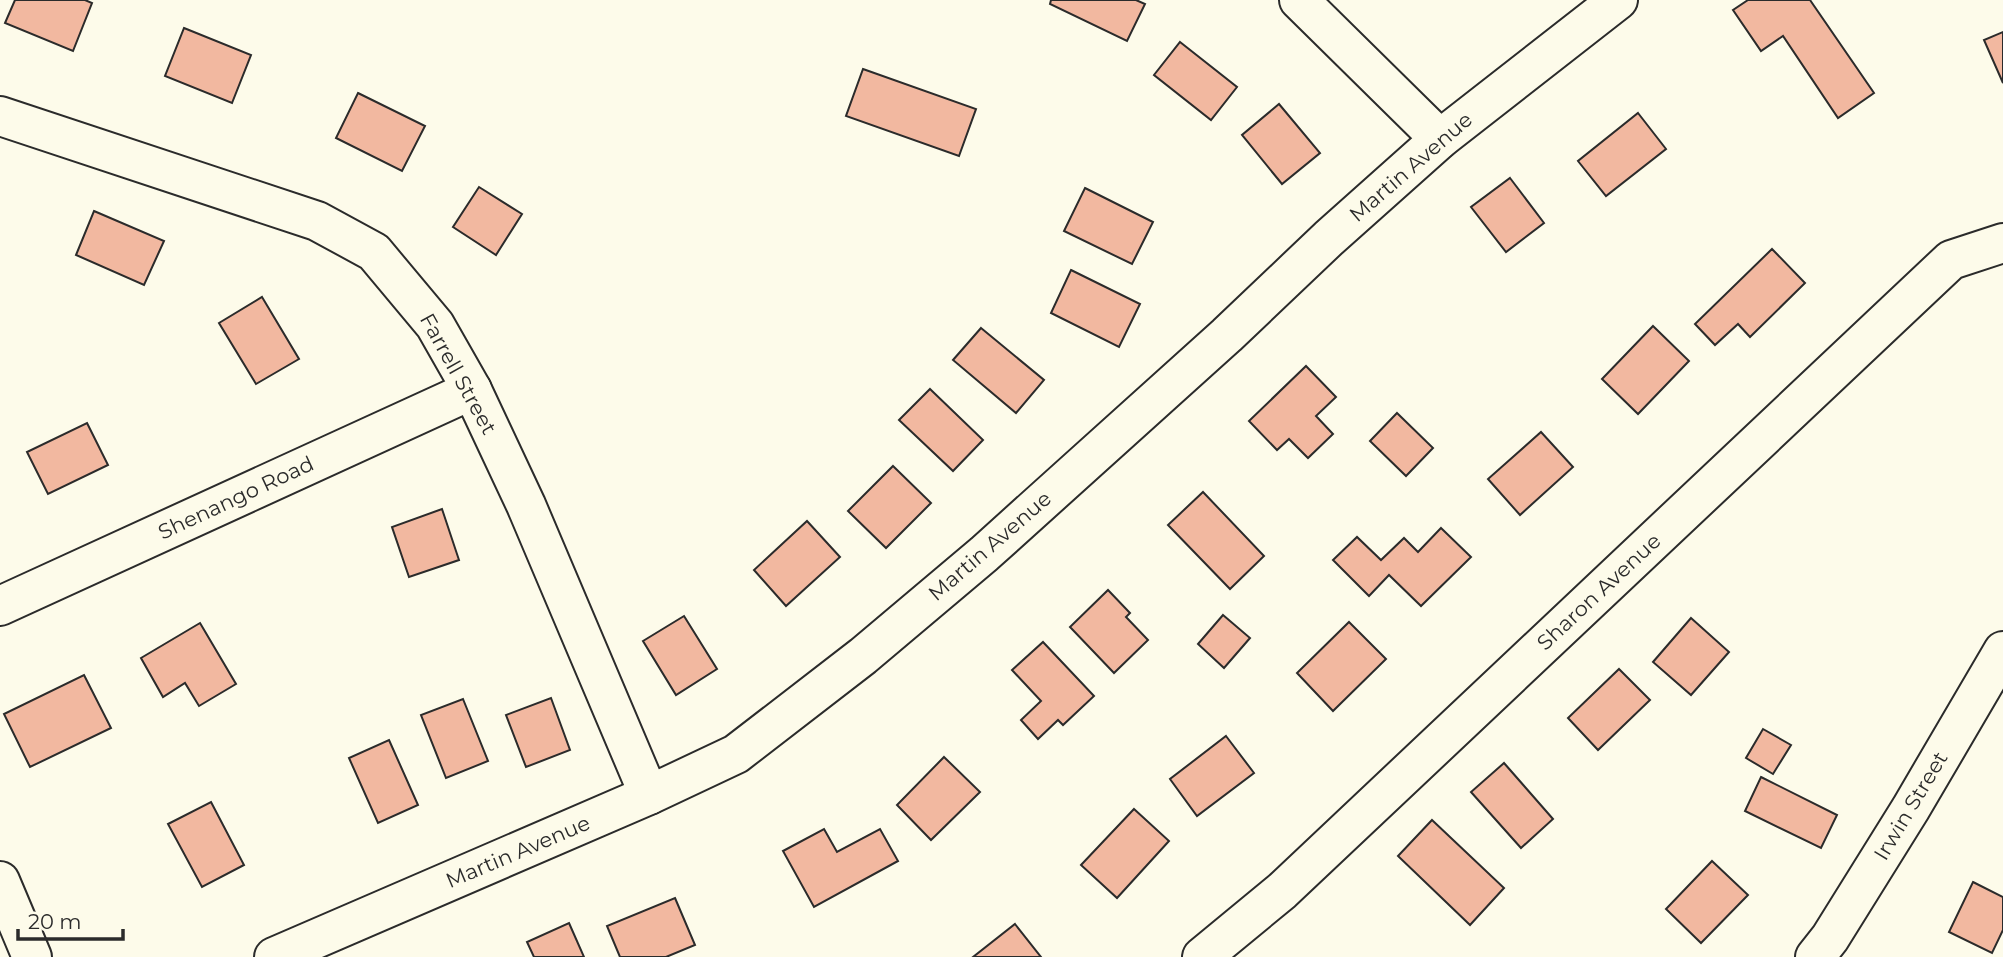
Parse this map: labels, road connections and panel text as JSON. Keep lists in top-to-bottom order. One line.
{"streets":{"street":["Martin Avenue","Farrell Street","Shenango Road","Sharon Avenue","Irwin Street"]},"crossings":[["Martin Avenue","Farrell Street"],["Farrell Street","Shenango Road"]],"scale_bar":"20 m"}
